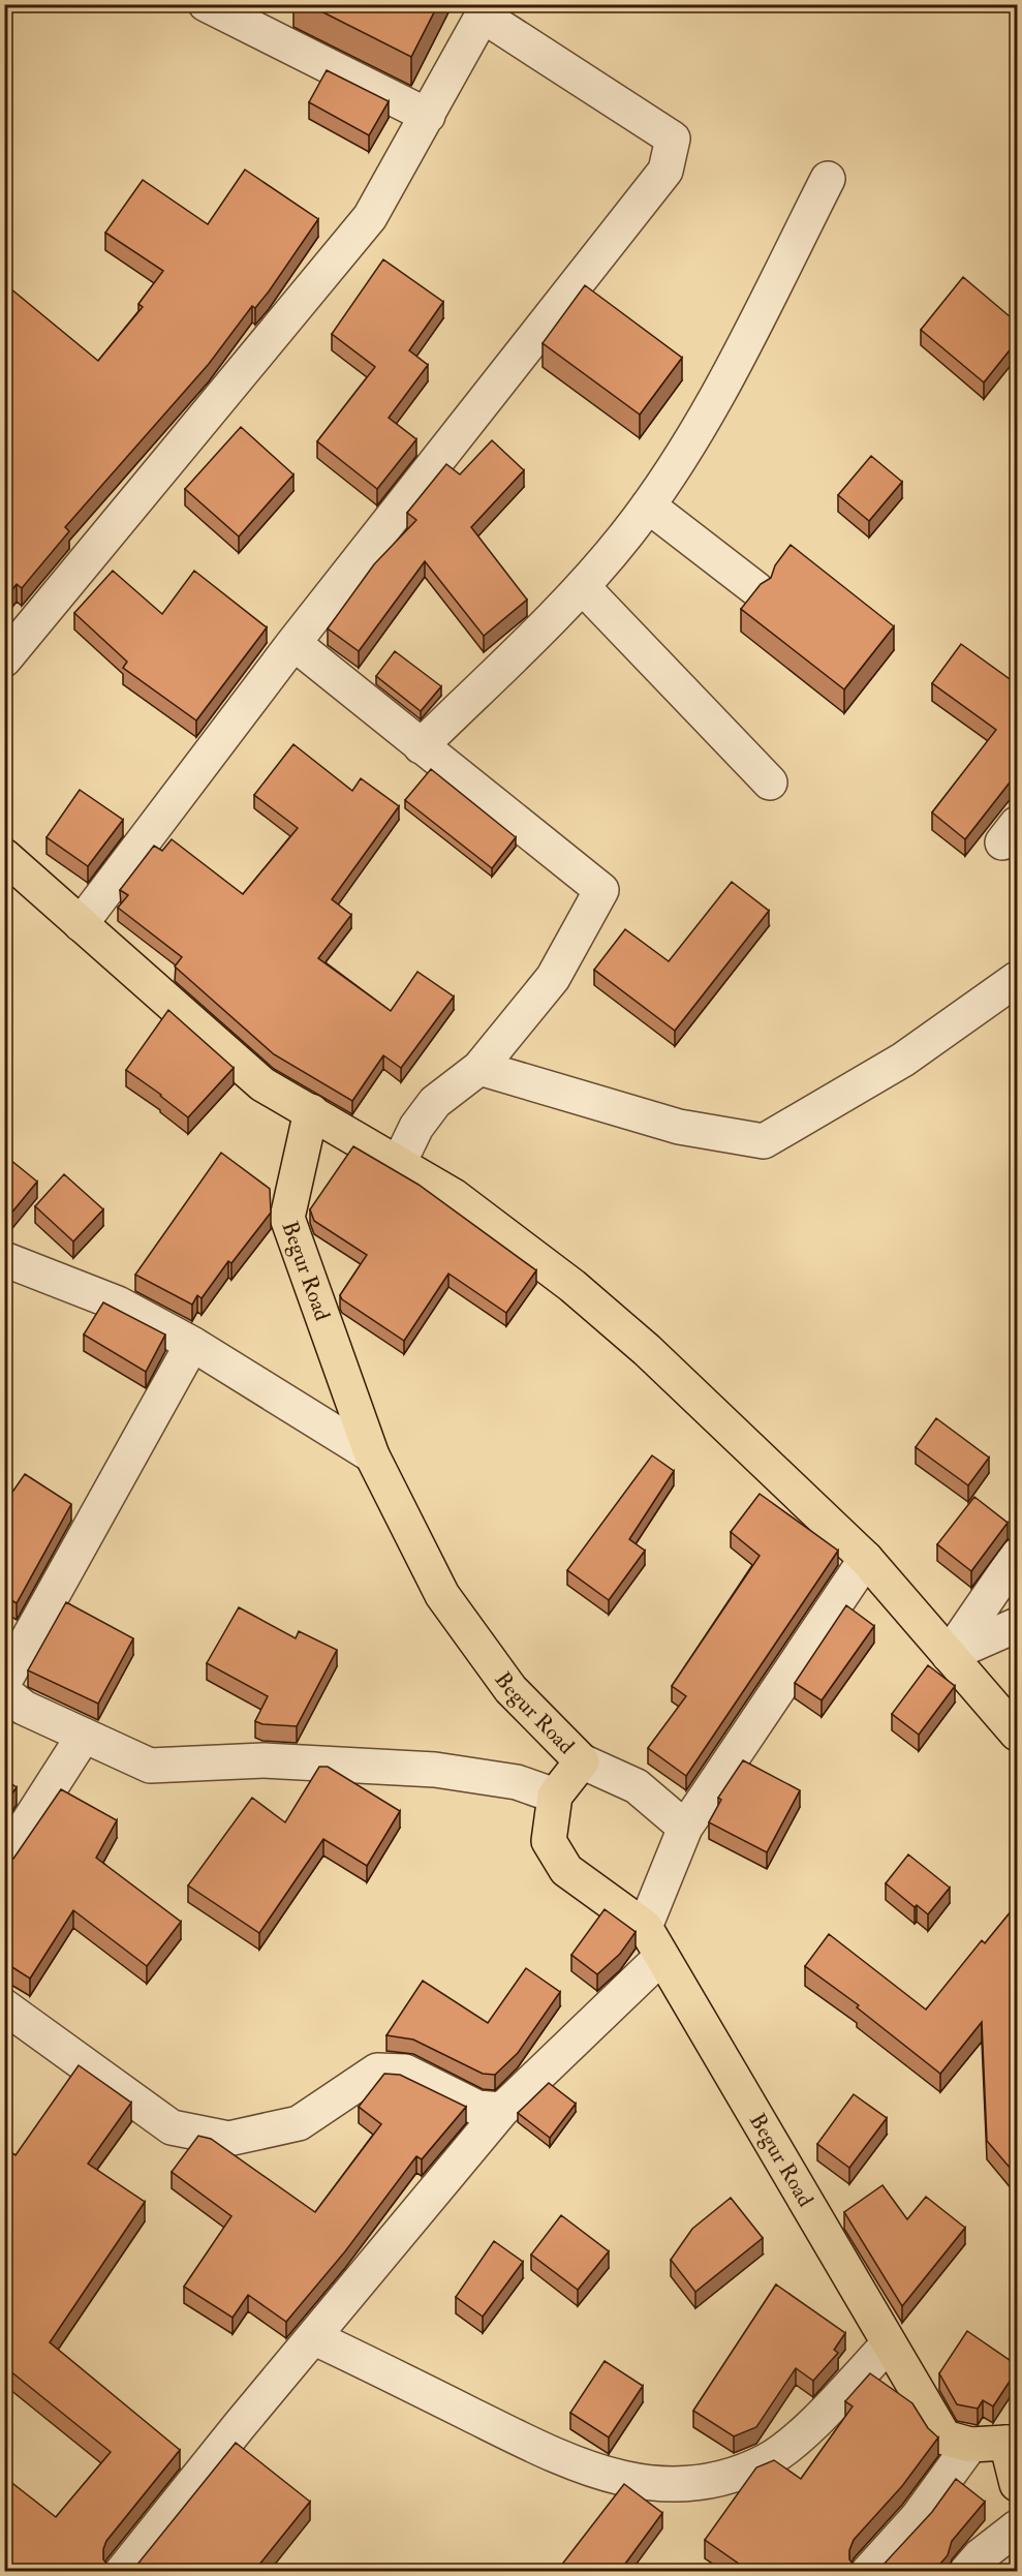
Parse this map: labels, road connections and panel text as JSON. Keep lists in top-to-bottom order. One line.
{"streets":{"main road":["Begur Road"]}}
